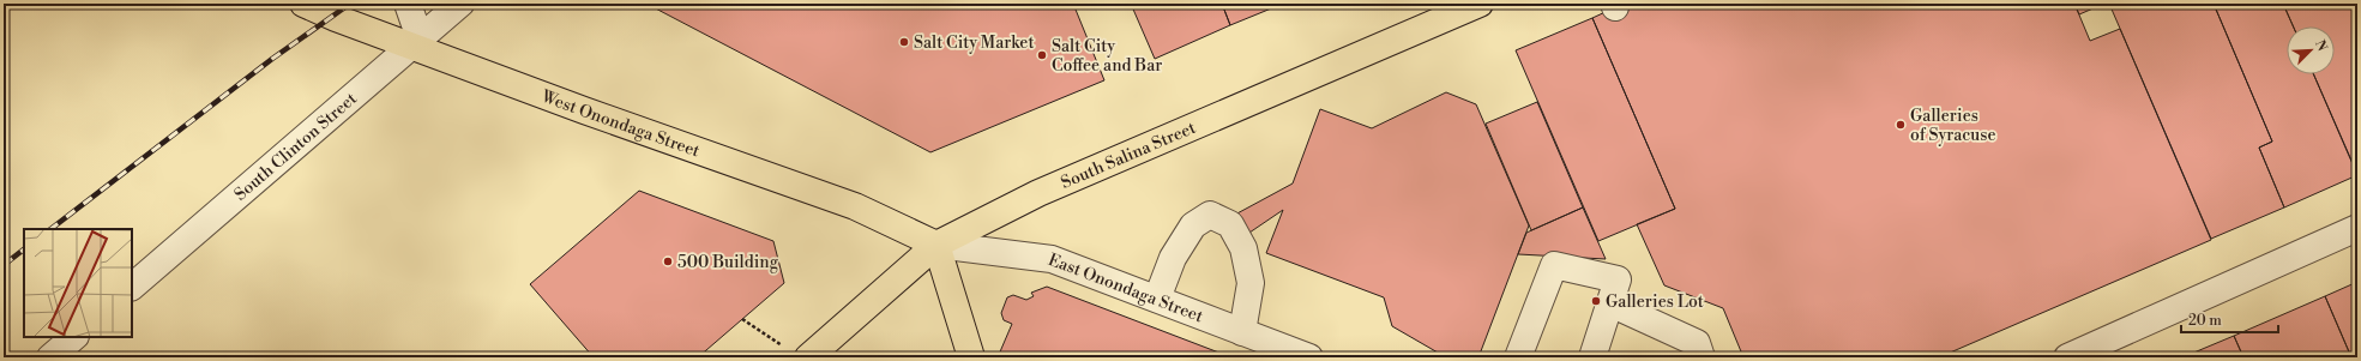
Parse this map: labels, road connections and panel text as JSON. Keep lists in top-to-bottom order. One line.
{"streets":{"main road":["West Onondaga Street","South Salina Street"],"street":["South Clinton Street","East Onondaga Street"]},"crossings":[["West Onondaga Street","South Clinton Street"],["West Onondaga Street","South Salina Street"],["West Onondaga Street","East Onondaga Street"],["South Salina Street","East Onondaga Street"]],"places":["Salt City Market","Salt City Coffee and Bar","Galleries of Syracuse","500 Building","Galleries Lot"],"scale_bar":"20 m","north":"top right"}
